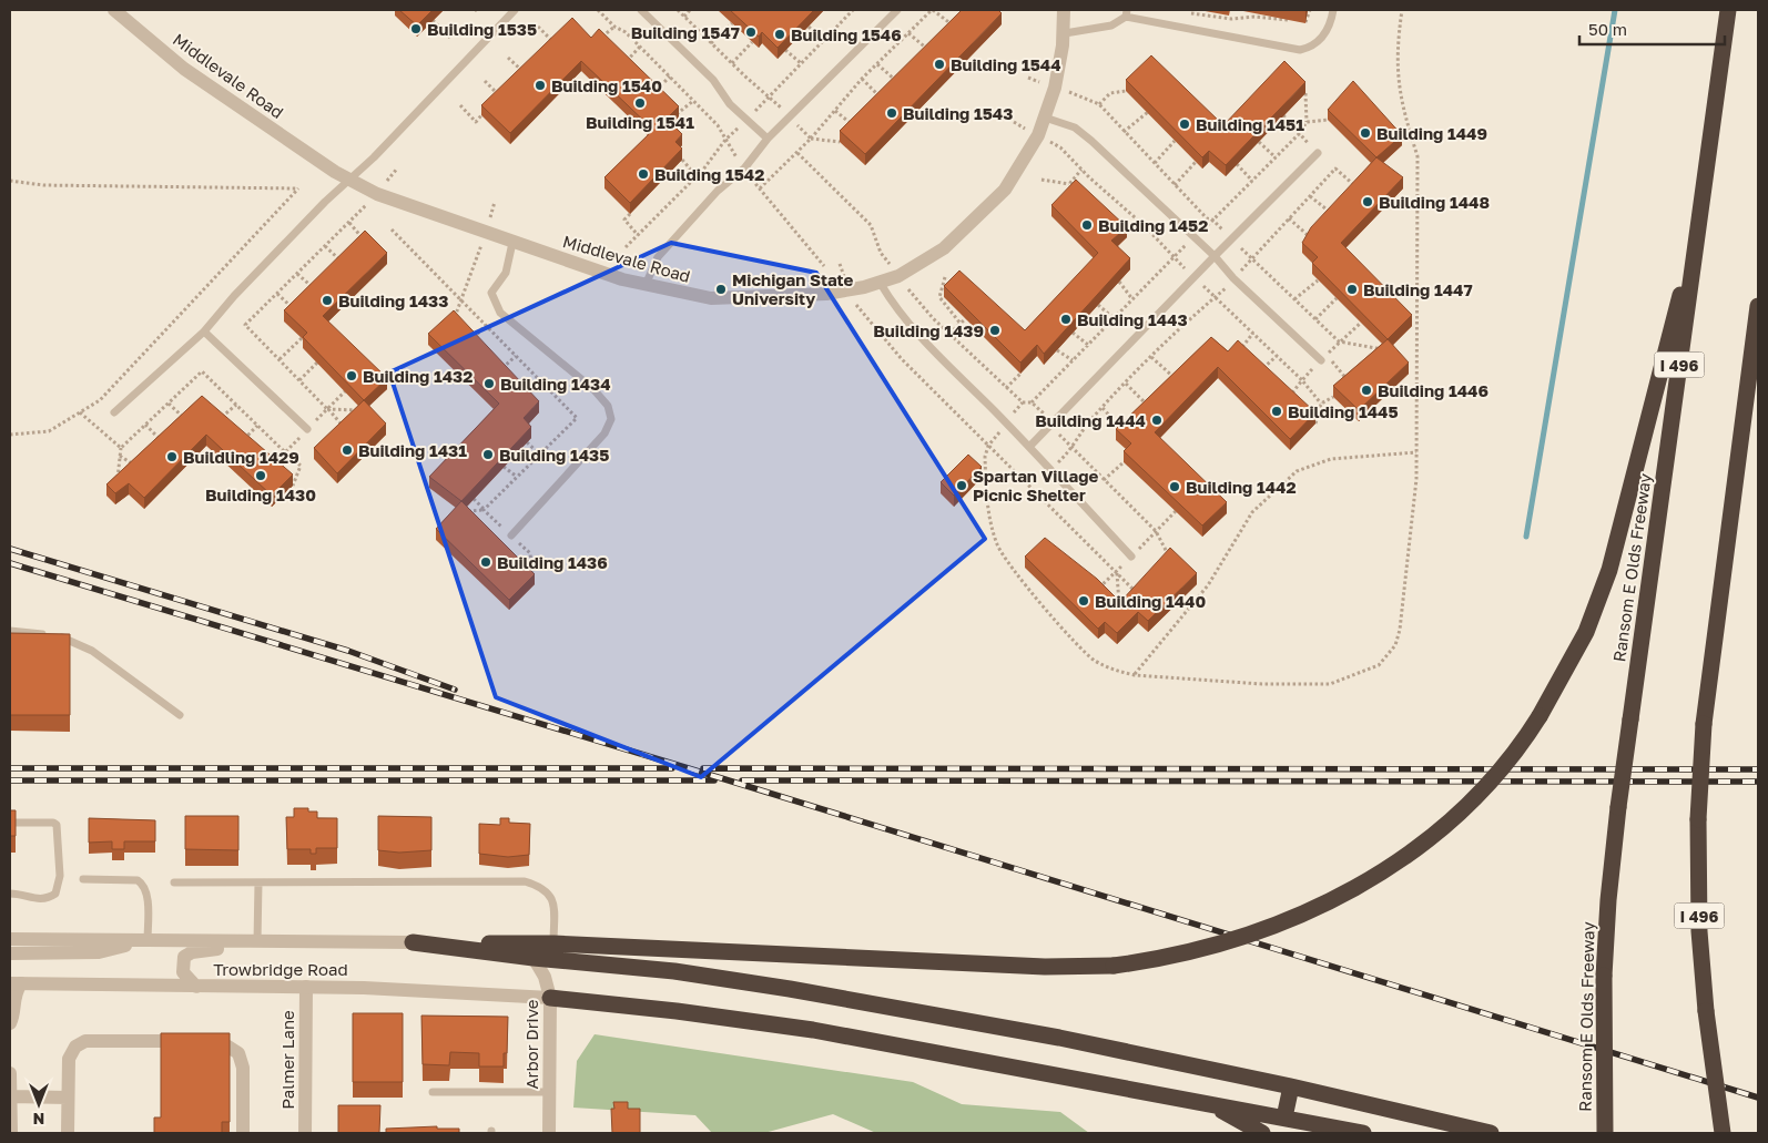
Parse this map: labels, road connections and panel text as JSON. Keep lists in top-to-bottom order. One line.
{"streets":{"highway":["I 496","Ransom E Olds Freeway"],"street":["Middlevale Road","Trowbridge Road","Arbor Drive","Palmer Lane"]},"crossings":[["Trowbridge Road","Arbor Drive"],["Trowbridge Road","Palmer Lane"]],"places":["Building 1535","Building 1547","Building 1546","Building 1544","Building 1540","Building 1541","Building 1543","Building 1451","Building 1449","Building 1542","Building 1448","Building 1452","Michigan State University","Building 1447","Building 1433","Building 1443","Building 1439","Building 1432","Building 1434","Building 1446","Building 1445","Building 1444","Building 1431","Building 1435","Buildling 1429","Building 1430","Spartan Village Picnic Shelter","Building 1442","Building 1436","Building 1440"],"scale_bar":"50 m","north":"bottom"}
